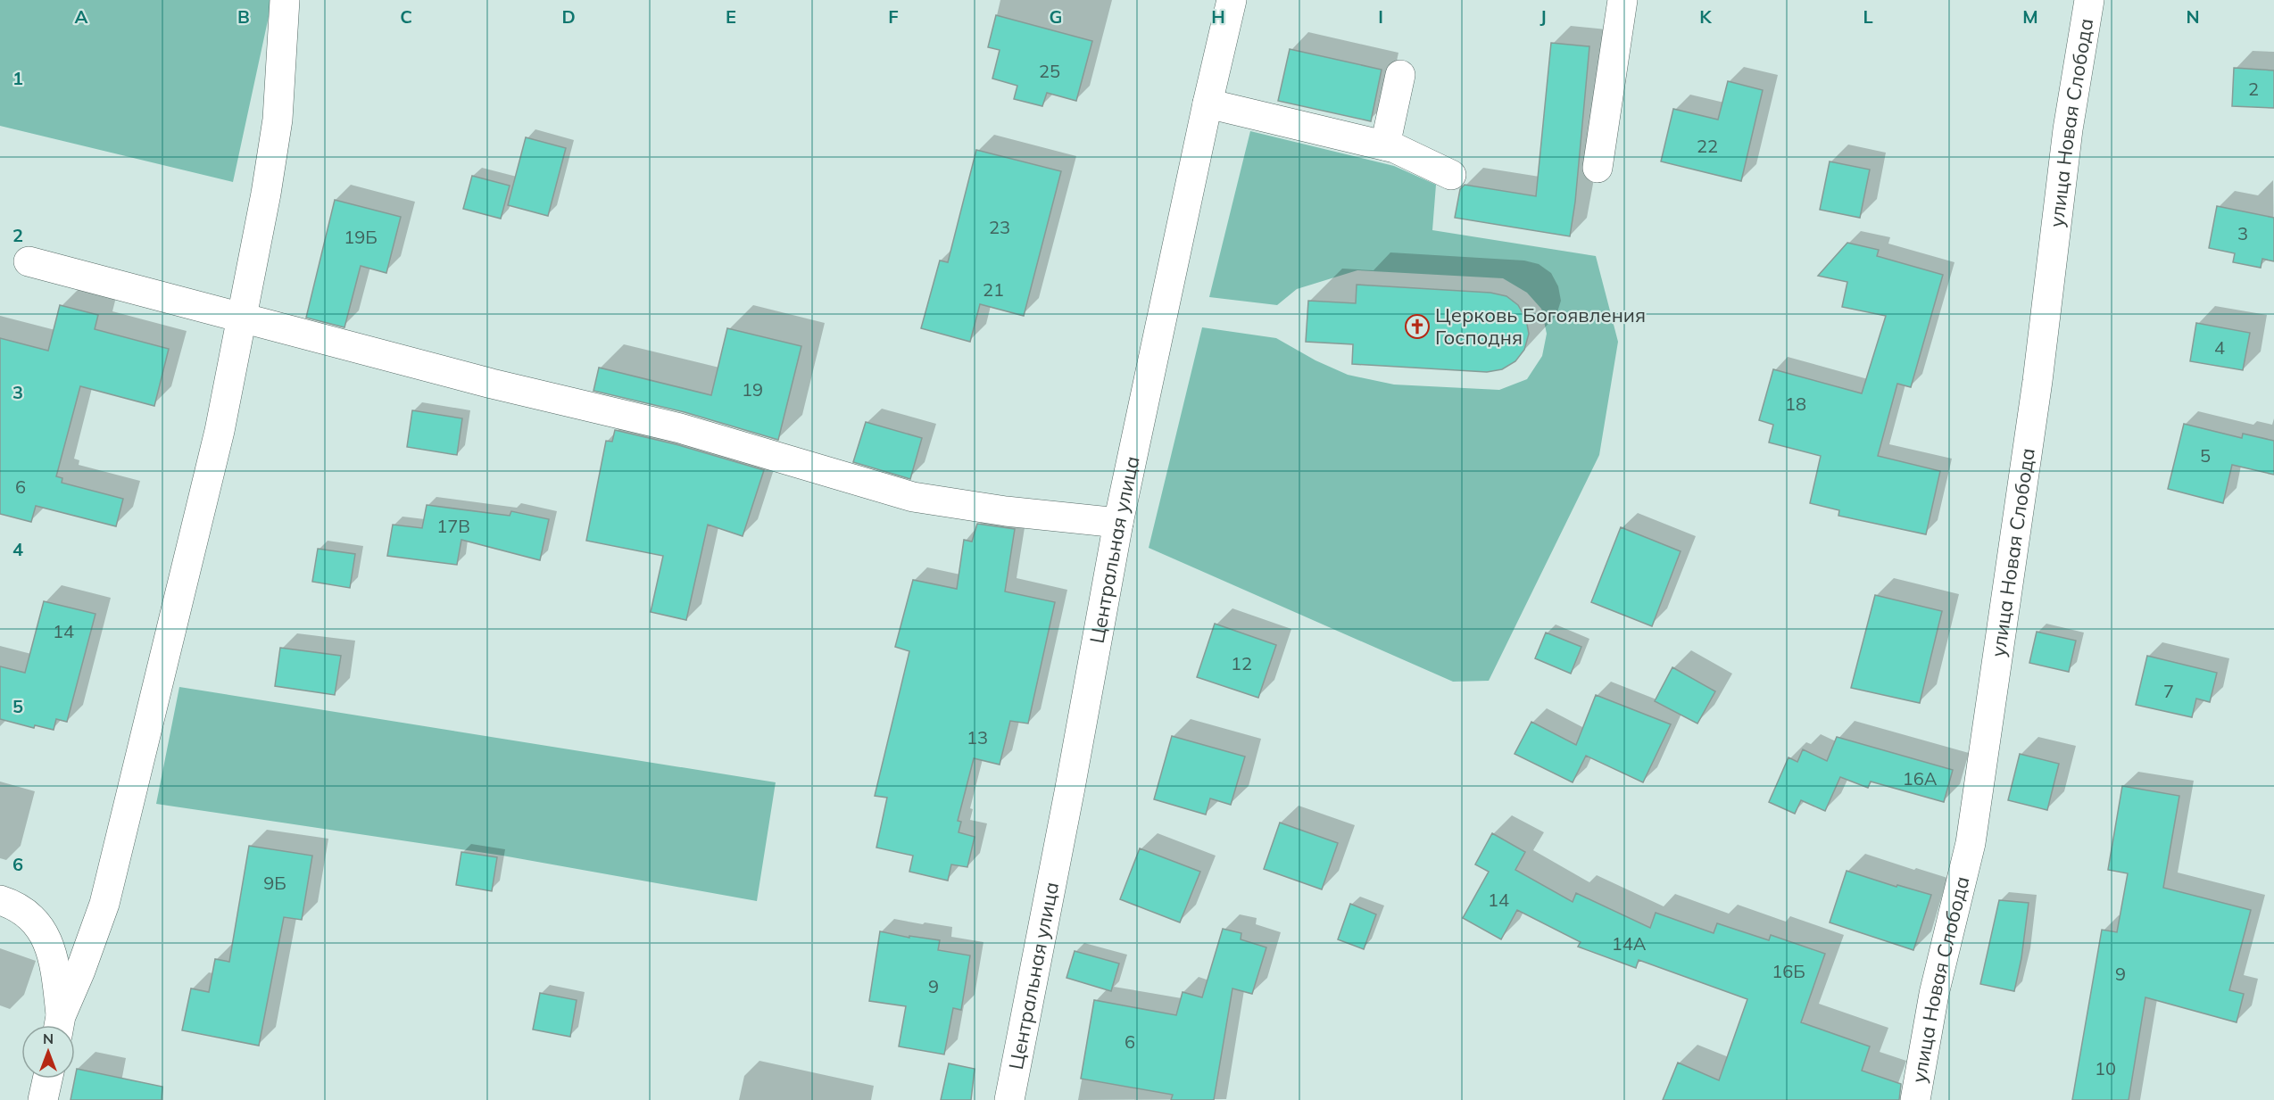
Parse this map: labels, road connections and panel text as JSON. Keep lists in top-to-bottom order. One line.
{"streets":{"street":["улица Новая Слобода","Центральная улица"]},"places":{"church":["Церковь Богоявления Господня"]},"house_numbers":["25","2","22","23","3","19Б","21","4","19","18","5","6","17В","14","12","7","13","16А","9Б","14","14А","16Б","9","9","6","10"],"north":"top","grid":{"columns":["A","B","C","D","E","F","G","H","I","J","K","L","M","N"],"rows":["1","2","3","4","5","6"]}}
